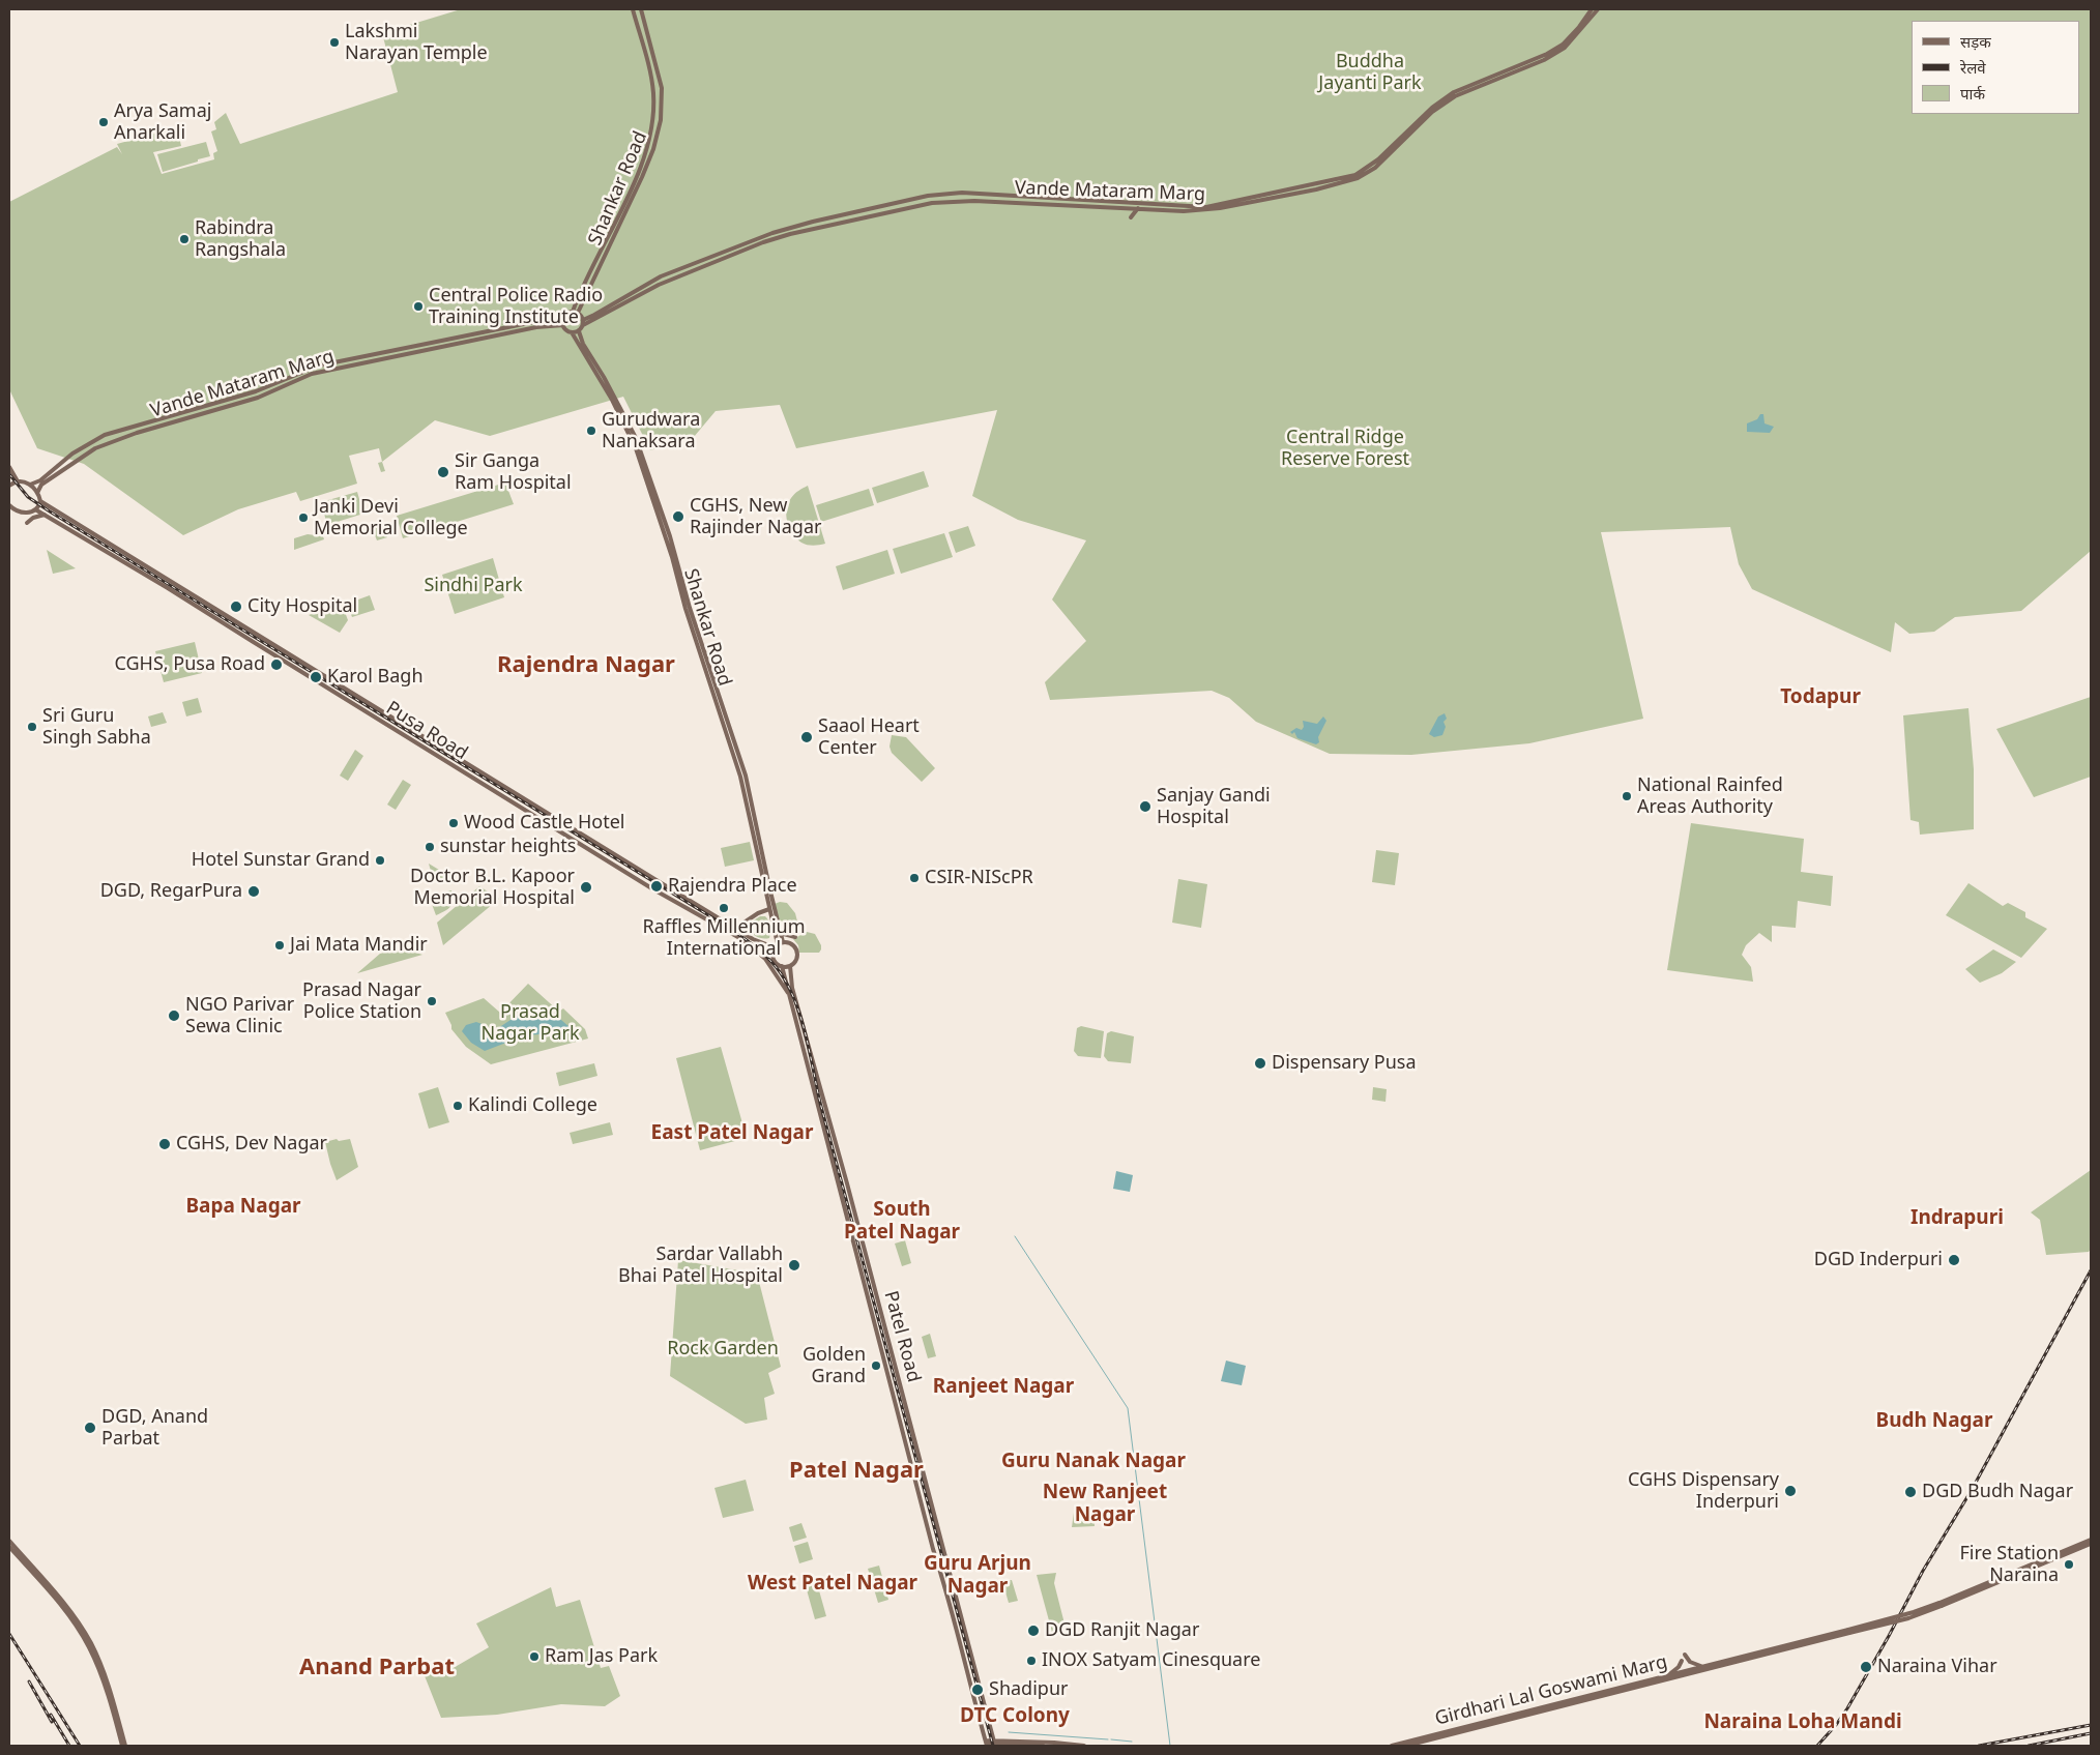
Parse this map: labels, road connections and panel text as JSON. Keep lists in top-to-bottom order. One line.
{"streets":{"main road":["Shankar Road","Vande Mataram Marg","Pusa Road","Patel Road","Girdhari Lal Goswami Marg"]},"crossings":[["Shankar Road","Vande Mataram Marg"],["Shankar Road","Pusa Road"],["Shankar Road","Patel Road"],["Pusa Road","Patel Road"]],"districts":["Rajendra Nagar","Todapur","East Patel Nagar","Bapa Nagar","South Patel Nagar","Indrapuri","Ranjeet Nagar","Budh Nagar","Guru Nanak Nagar","Patel Nagar","New Ranjeet Nagar","Guru Arjun Nagar","West Patel Nagar","Anand Parbat","DTC Colony","Naraina Loha Mandi"],"parks":["Buddha Jayanti Park","Central Ridge Reserve Forest","Sindhi Park","Prasad Nagar Park","Rock Garden"],"places":["Lakshmi Narayan Temple","Arya Samaj Anarkali","Rabindra Rangshala","Central Police Radio Training Institute","Gurudwara Nanaksara","Sir Ganga Ram Hospital","CGHS, New Rajinder Nagar","Janki Devi Memorial College","City Hospital","CGHS, Pusa Road","Karol Bagh","Sri Guru Singh Sabha","Saaol Heart Center","National Rainfed Areas Authority","Sanjay Gandi Hospital","Wood Castle Hotel","sunstar heights","Hotel Sunstar Grand","CSIR-NIScPR","Rajendra Place","Doctor B.L. Kapoor Memorial Hospital","DGD, RegarPura","Raffles Millennium International","Jai Mata Mandir","Prasad Nagar Police Station","NGO Parivar Sewa Clinic","Dispensary Pusa","Kalindi College","CGHS, Dev Nagar","DGD Inderpuri","Sardar Vallabh Bhai Patel Hospital","Golden Grand","DGD, Anand Parbat","CGHS Dispensary Inderpuri","DGD Budh Nagar","Fire Station Naraina","DGD Ranjit Nagar","Ram Jas Park","INOX Satyam Cinesquare","Naraina Vihar","Shadipur"],"legend":["सड़क","रेलवे","पार्क"]}
